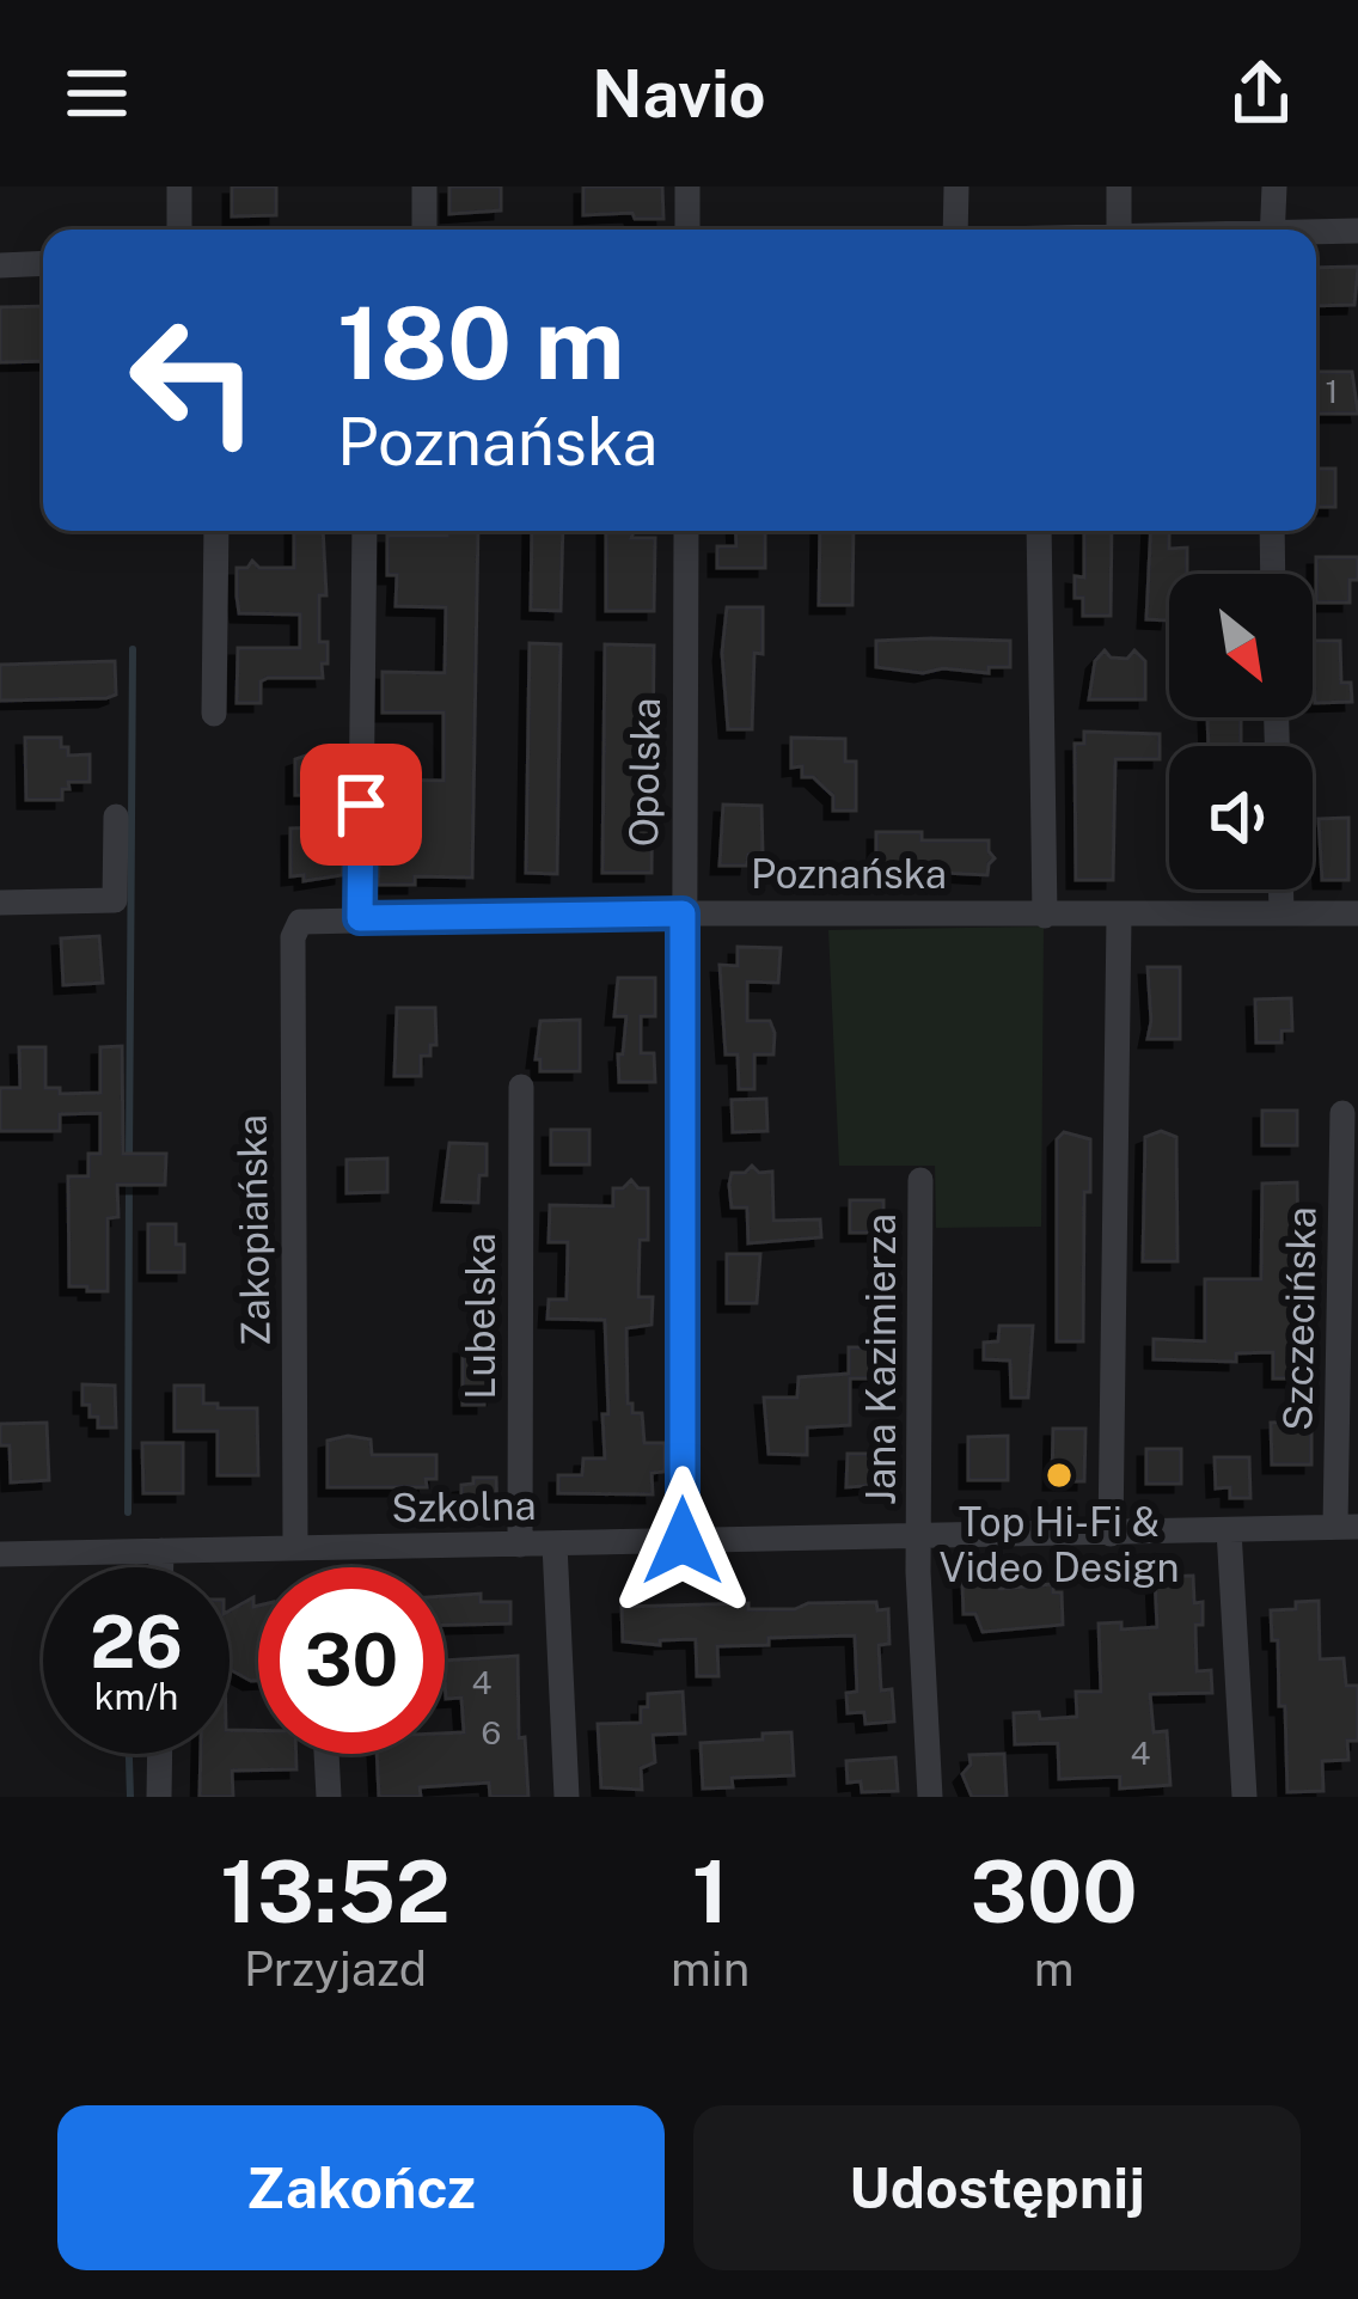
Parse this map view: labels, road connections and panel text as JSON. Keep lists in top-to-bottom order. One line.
{"streets":{"street":["Opolska","Poznańska","Zakopiańska","Lubelska","Szczecińska","Jana Kazimierza","Szkolna"]},"crossings":[["Opolska","Poznańska"],["Opolska","Szkolna"],["Poznańska","Zakopiańska"],["Zakopiańska","Szkolna"],["Lubelska","Szkolna"],["Szczecińska","Szkolna"],["Jana Kazimierza","Szkolna"]],"places":["Top Hi-Fi & Video Design"],"house_numbers":["1","4","6","4"],"north":"bottom right","page":{"header":"Navio","turn":["180 m","Poznańska"],"speed":"26 km/h","limit":"30","eta":["13:52","Przyjazd","1","min","300","m"],"buttons":["Zakończ","Udostępnij"]}}
